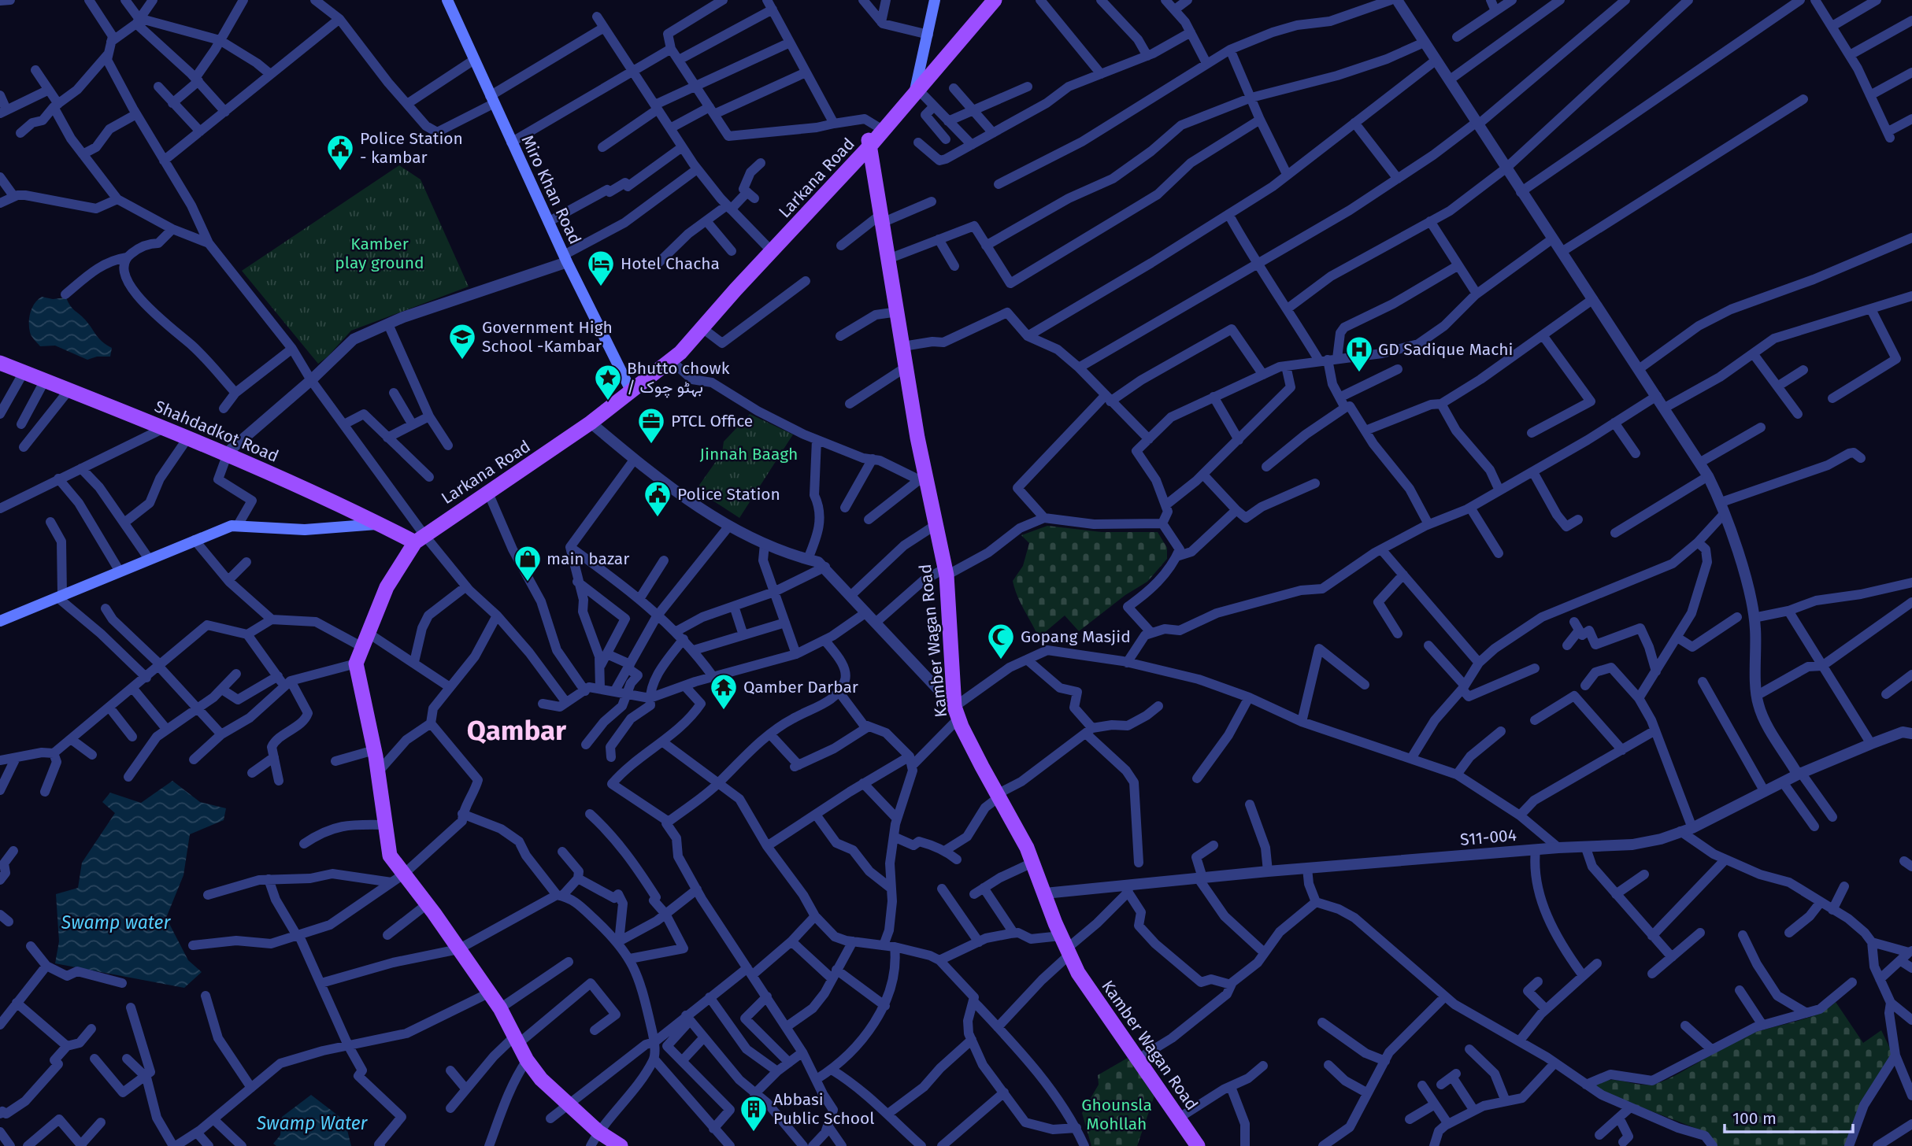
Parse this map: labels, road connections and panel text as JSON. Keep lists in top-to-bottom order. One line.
{"streets":{"main road":["Larkana Road","Miro Khan Road","Shahdadkot Road","Kamber Wagan Road"],"street":["S11-004"]},"crossings":[["Larkana Road","Miro Khan Road"],["Larkana Road","Shahdadkot Road"],["Larkana Road","Kamber Wagan Road"],["Kamber Wagan Road","S11-004"]],"districts":["Qambar"],"water":["Swamp water","Swamp Water"],"parks":["Kamber play ground","Jinnah Baagh","Ghounsla Mohllah"],"places":{"public building":["Police Station - kambar","Police Station"],"hotel":["Hotel Chacha"],"school or university":["Government High School -Kambar"],"hospital":["GD Sadique Machi"],"place":["Bhutto chowk / بہٹو چوک"],"office":["PTCL Office"],"shop":["main bazar"],"mosque":["Gopang Masjid"],"temple":["Qamber Darbar"],"building":["Abbasi Public School"]},"scale_bar":"100 m"}
